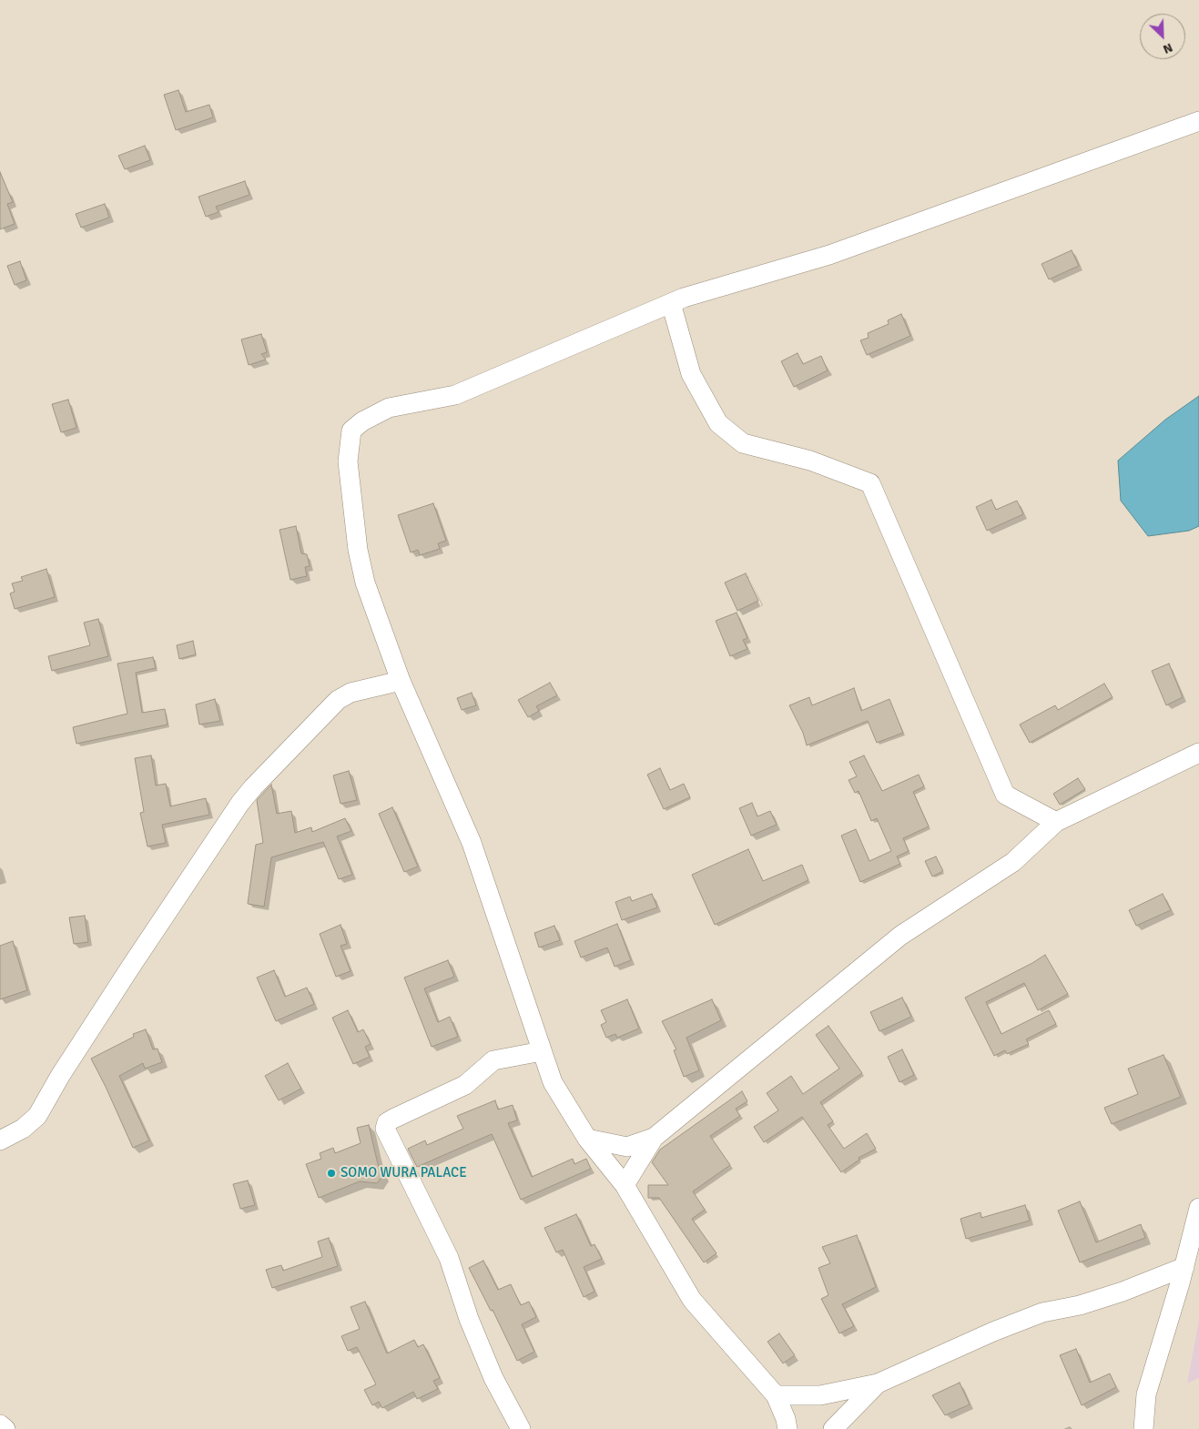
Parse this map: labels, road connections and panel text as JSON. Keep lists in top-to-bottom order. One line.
{"places":["SOMO WURA PALACE"],"north":"bottom right"}
